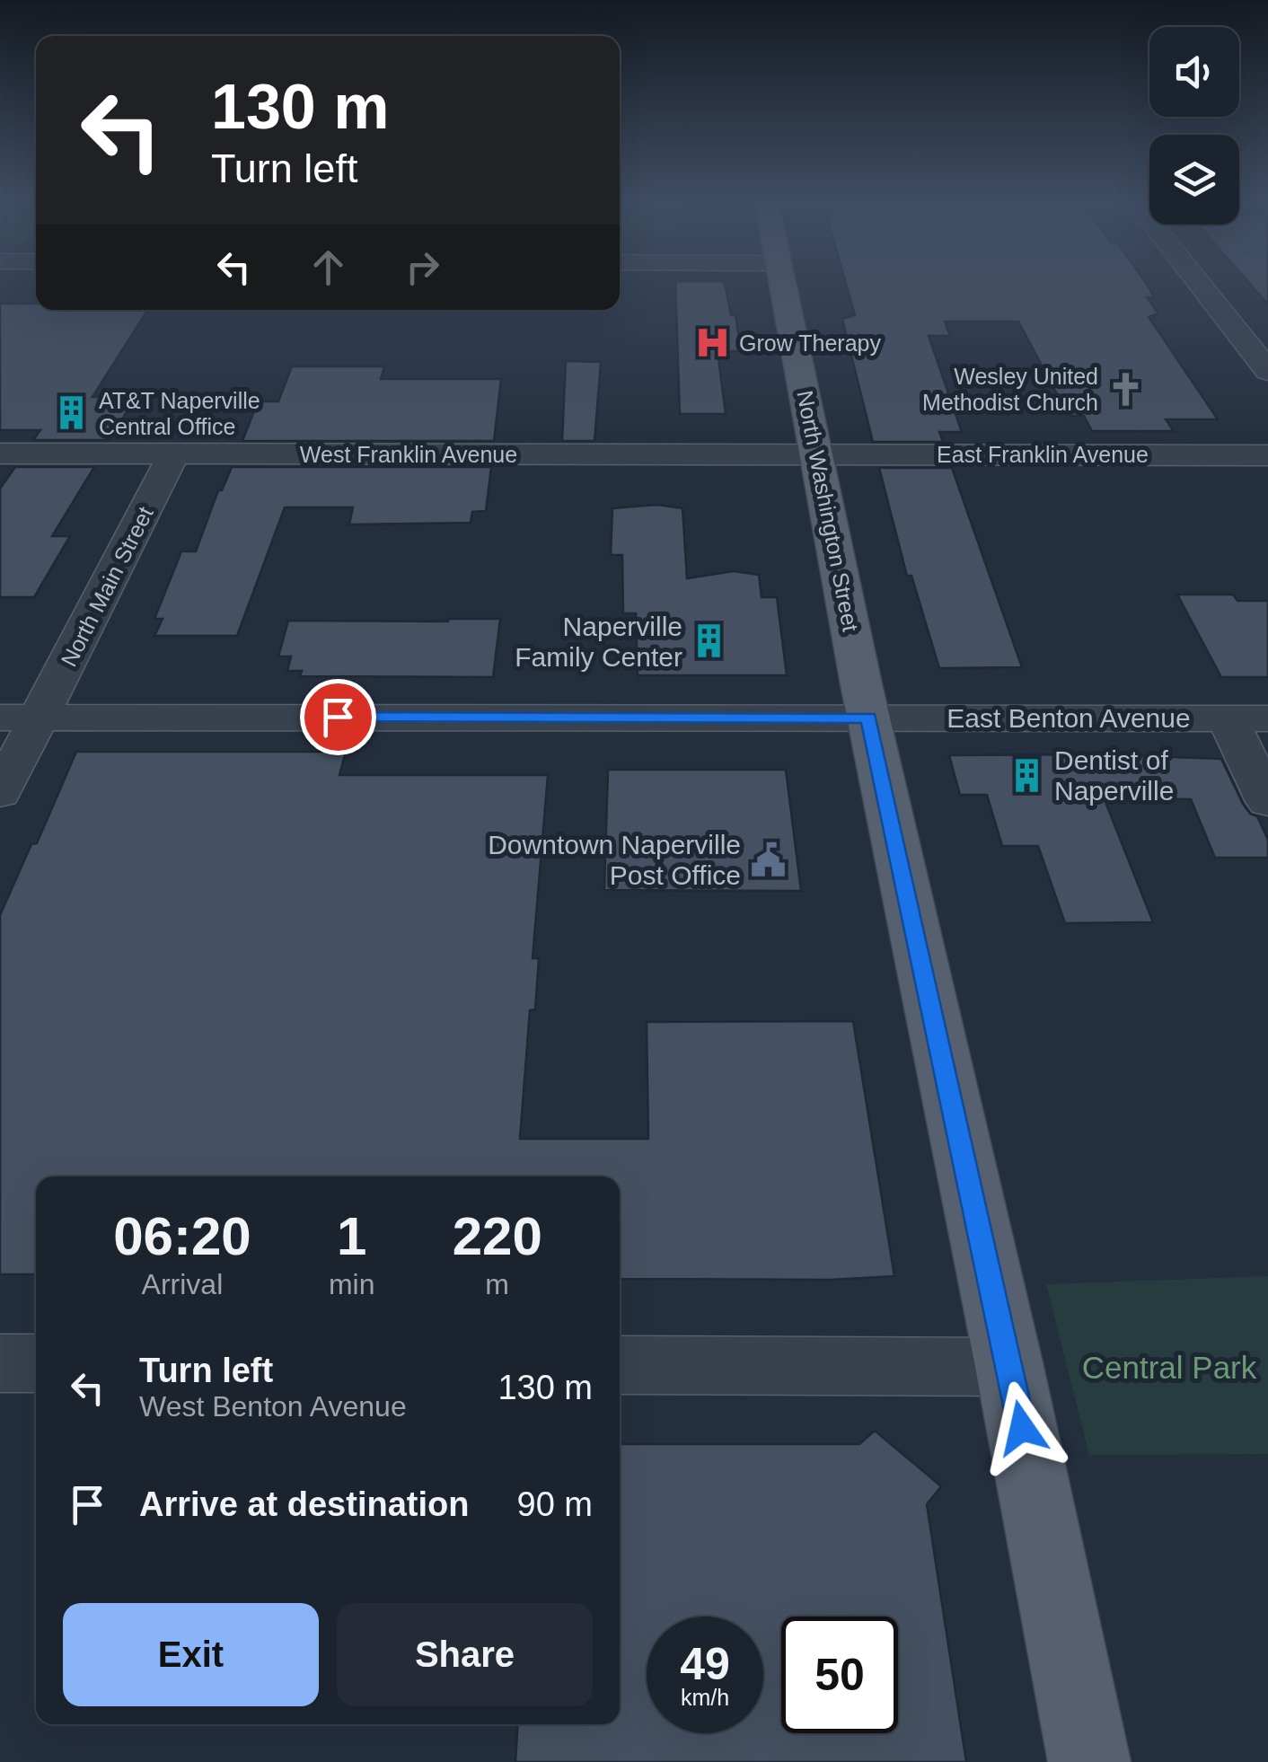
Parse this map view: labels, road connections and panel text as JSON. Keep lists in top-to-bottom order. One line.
{"streets":{"main road":["North Washington Street"],"street":["West Franklin Avenue","East Franklin Avenue","North Main Street","East Benton Avenue"]},"crossings":[["West Franklin Avenue","East Franklin Avenue"],["West Franklin Avenue","North Washington Street"],["West Franklin Avenue","North Main Street"],["East Franklin Avenue","North Washington Street"],["North Washington Street","East Benton Avenue"],["North Main Street","East Benton Avenue"]],"parks":["Central Park"],"places":{"hospital":["Grow Therapy"],"church":["Wesley United Methodist Church"],"building":["AT&T Naperville Central Office","Naperville Family Center","Dentist of Naperville"],"public building":["Downtown Naperville Post Office"]},"page":{"turn":["130 m","Turn left"],"eta":["06:20","Arrival","1","min","220","m"],"list":[{"name":"Turn left","note":"West Benton Avenue","value":"130 m"},{"name":"Arrive at destination","value":"90 m"}],"buttons":["Exit","Share"],"speed":"49 km/h","limit":"50"}}
